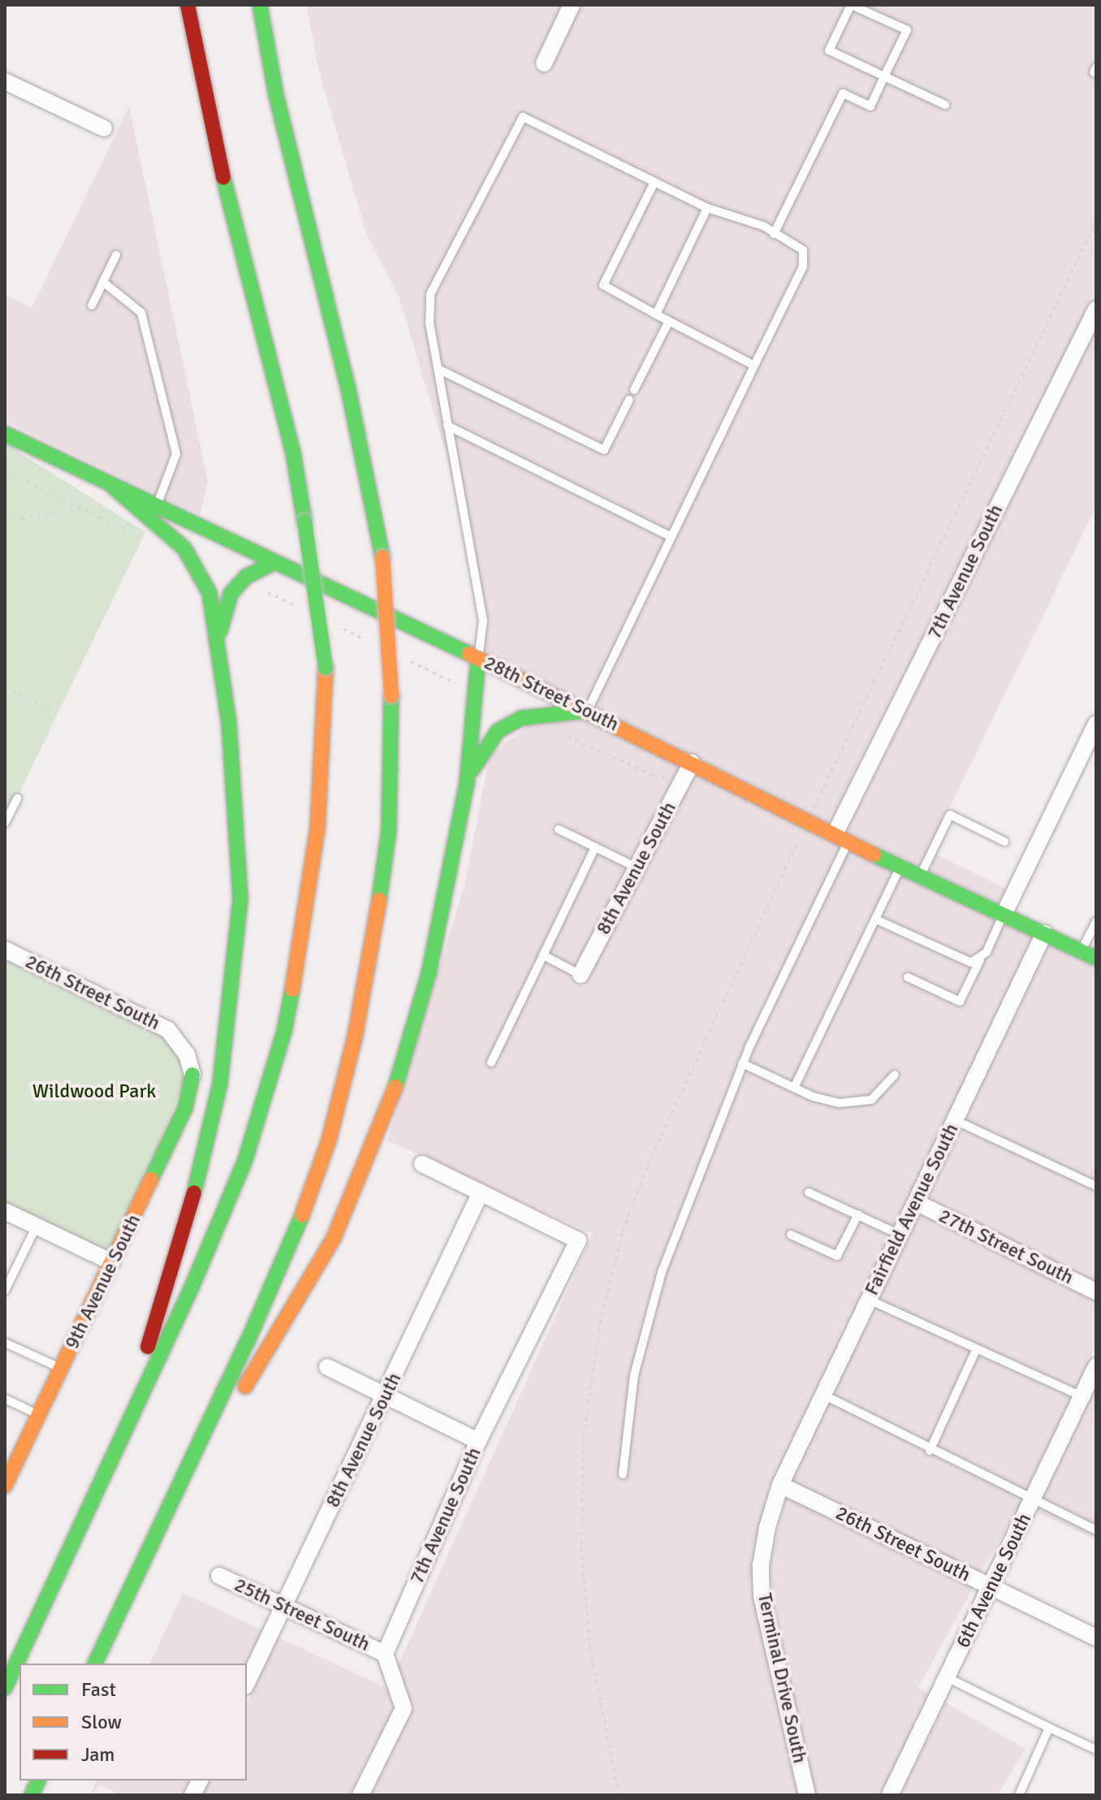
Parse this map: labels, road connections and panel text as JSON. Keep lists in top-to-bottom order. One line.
{"streets":{"main road":["28th Street South","9th Avenue South"],"street":["7th Avenue South","8th Avenue South","26th Street South","Fairfield Avenue South","27th Street South","6th Avenue South","25th Street South","Terminal Drive South"]},"crossings":[["7th Avenue South","28th Street South"],["7th Avenue South","8th Avenue South"],["7th Avenue South","25th Street South"],["28th Street South","8th Avenue South"],["28th Street South","Fairfield Avenue South"],["8th Avenue South","25th Street South"],["26th Street South","Fairfield Avenue South"],["26th Street South","9th Avenue South"],["26th Street South","6th Avenue South"],["26th Street South","Terminal Drive South"],["Fairfield Avenue South","27th Street South"],["Fairfield Avenue South","Terminal Drive South"]],"parks":["Wildwood Park"],"legend":["Fast","Slow","Jam"]}
